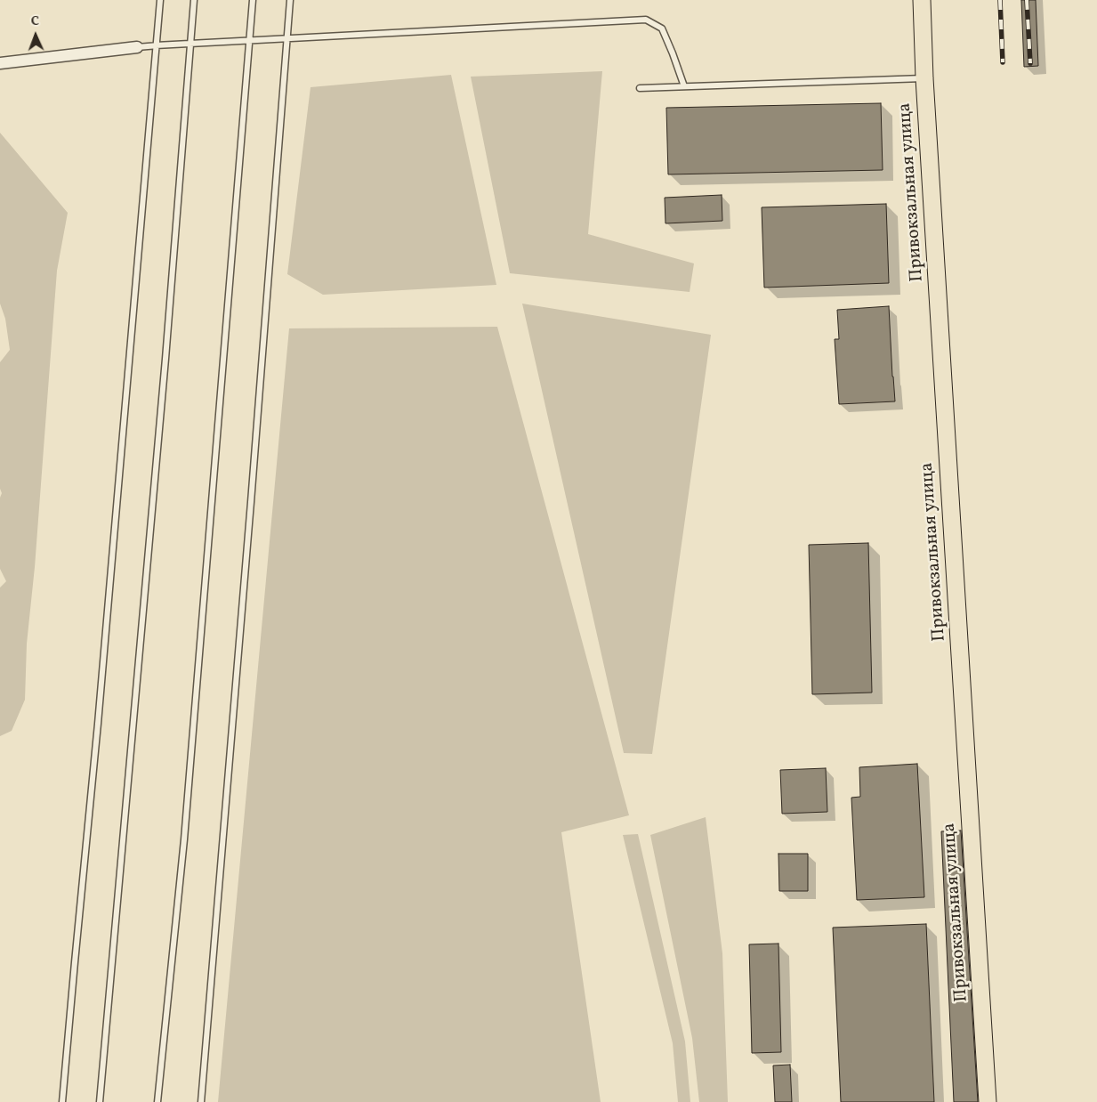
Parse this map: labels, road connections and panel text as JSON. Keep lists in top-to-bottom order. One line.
{"streets":{"main road":["Привокзальная улица"]},"north":"top"}
